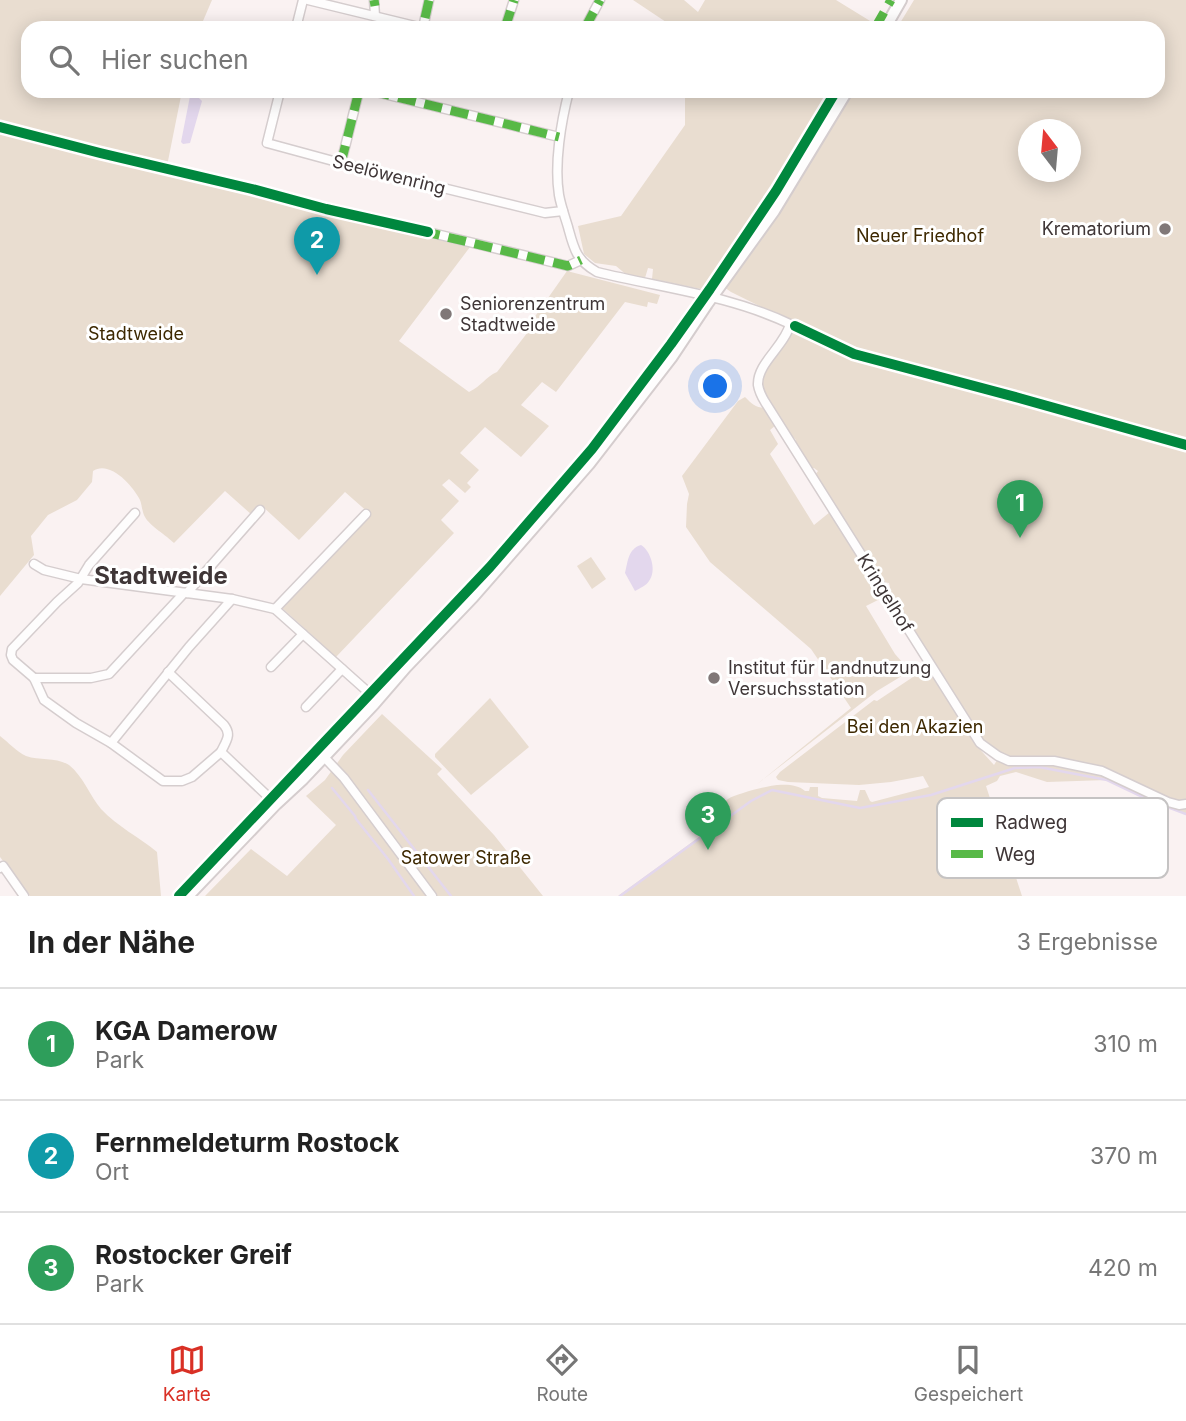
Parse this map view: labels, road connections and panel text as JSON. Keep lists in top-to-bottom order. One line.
{"streets":{"street":["Seelöwenring","Kringelhof"]},"districts":["Stadtweide"],"parks":["Neuer Friedhof","Stadtweide","Bei den Akazien","Satower Straße"],"places":["Krematorium","Seniorenzentrum Stadtweide","Institut für Landnutzung Versuchsstation"],"legend":["Radweg","Weg"],"north":"top","page":{"search":"Hier suchen","pins":["2","1","3"],"heading":["In der Nähe","3 Ergebnisse"],"list":[{"mark":"1","name":"KGA Damerow","note":"Park","value":"310 m"},{"mark":"2","name":"Fernmeldeturm Rostock","note":"Ort","value":"370 m"},{"mark":"3","name":"Rostocker Greif","note":"Park","value":"420 m"}],"nav":["Karte","Route","Gespeichert"]}}
